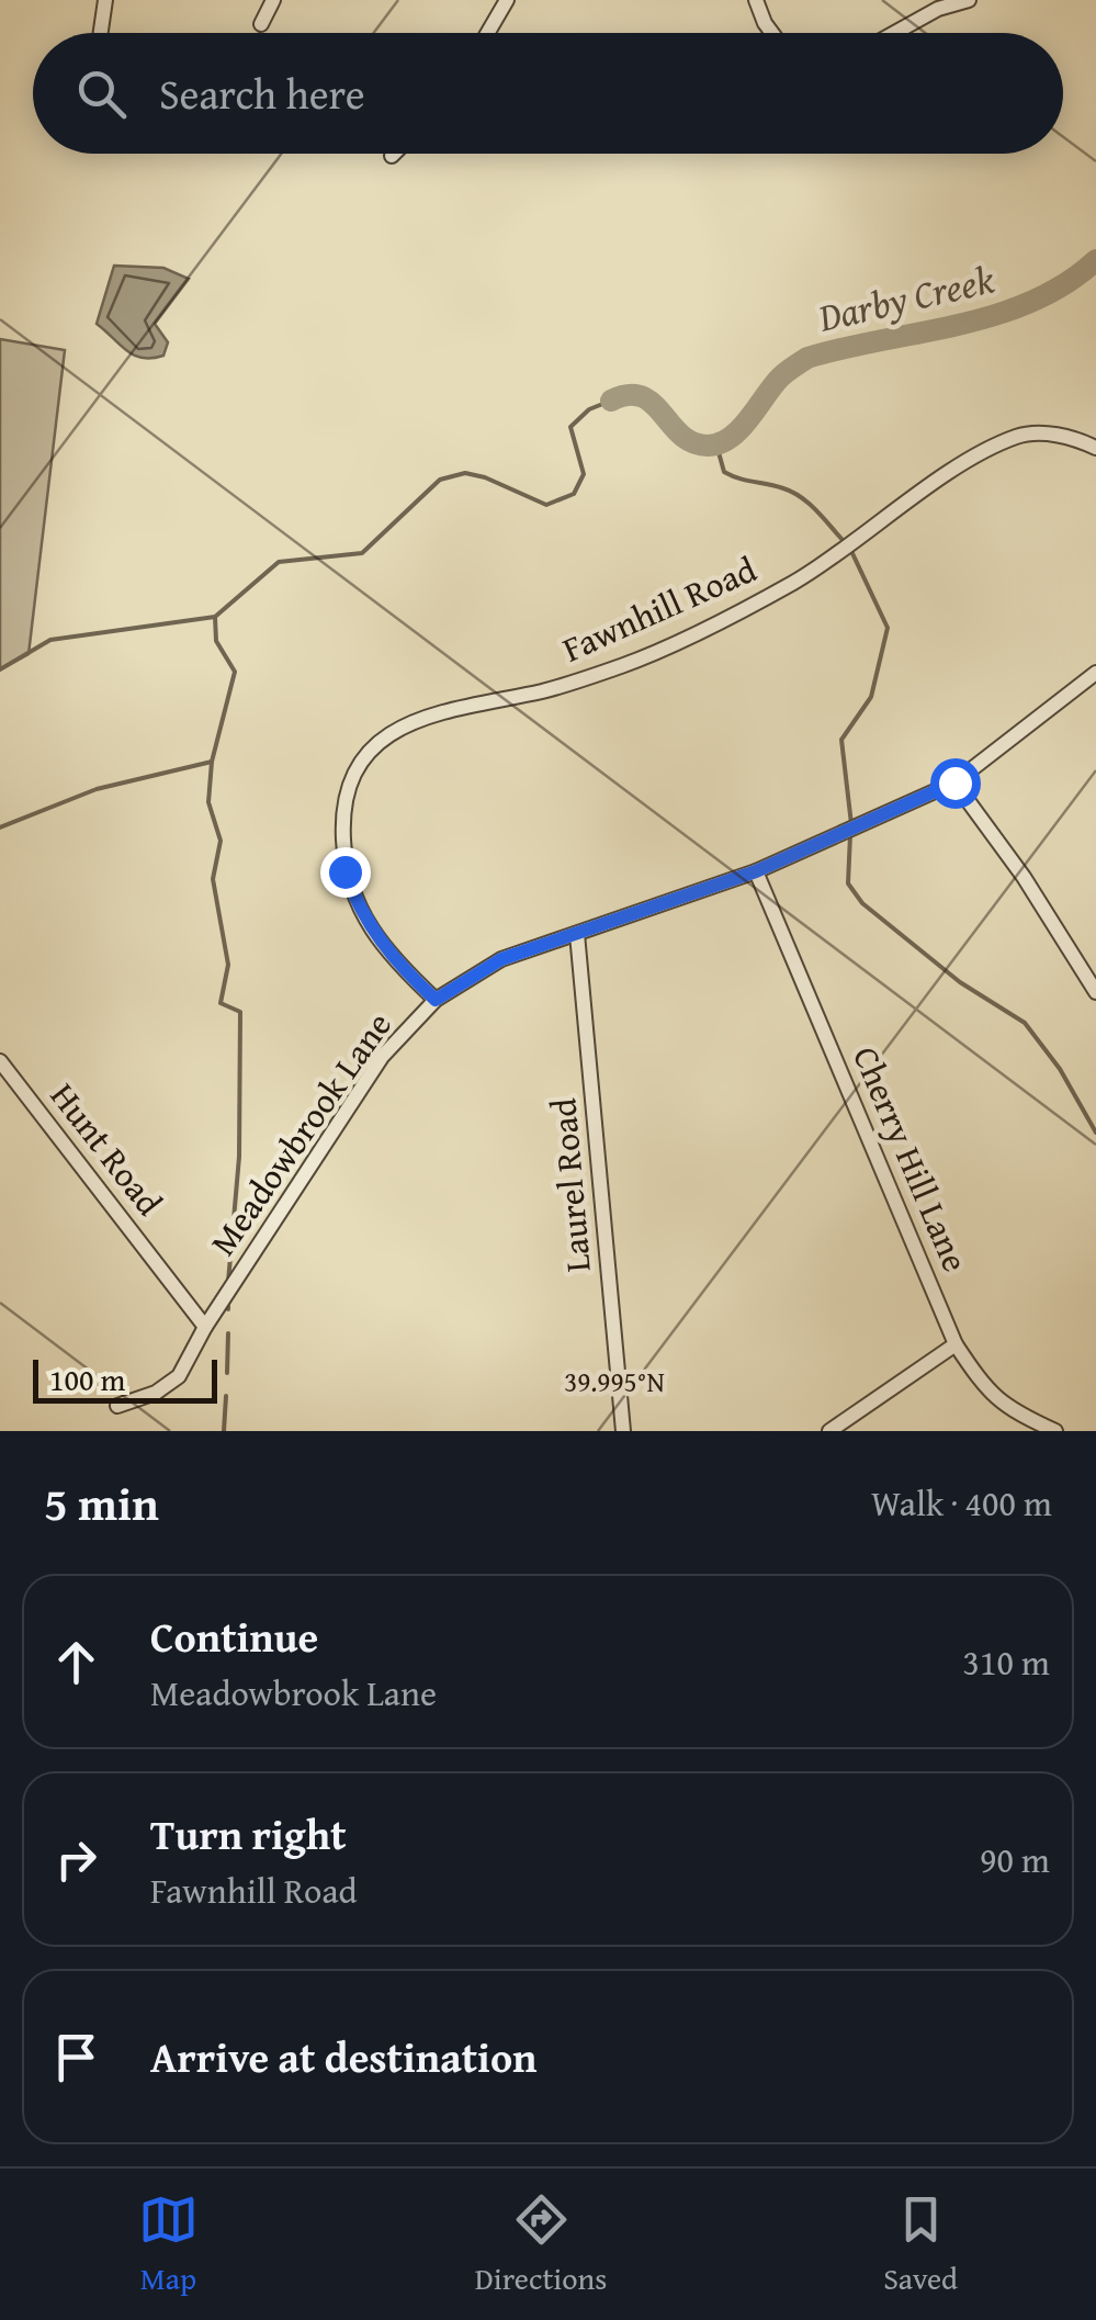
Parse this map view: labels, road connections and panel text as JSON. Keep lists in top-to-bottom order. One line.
{"streets":{"street":["Fawnhill Road","Meadowbrook Lane","Hunt Road","Cherry Hill Lane","Laurel Road"]},"crossings":[["Fawnhill Road","Meadowbrook Lane"],["Meadowbrook Lane","Hunt Road"],["Meadowbrook Lane","Cherry Hill Lane"],["Meadowbrook Lane","Laurel Road"]],"water":["Darby Creek"],"scale_bar":"100 m","page":{"search":"Search here","scale":"100 m","heading":["5 min","Walk · 400 m"],"list":[["Continue","Meadowbrook Lane","310 m"],["Turn right","Fawnhill Road","90 m"],"Arrive at destination"],"nav":["Map","Directions","Saved"]},"coordinates":["39.995°N"]}
